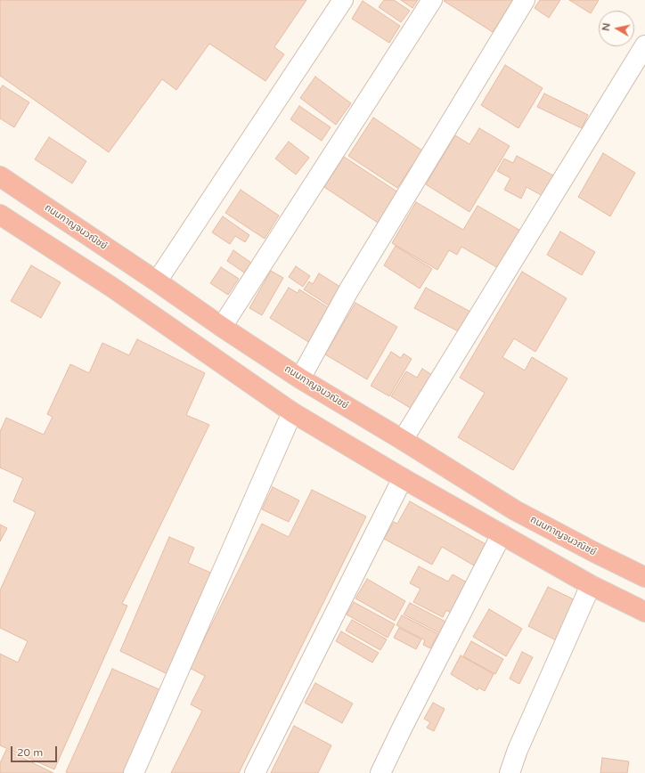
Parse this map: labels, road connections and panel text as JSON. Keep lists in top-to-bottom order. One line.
{"streets":{"highway":["ถนนกาญจนวณิชย์"]},"scale_bar":"20 m","north":"left"}
